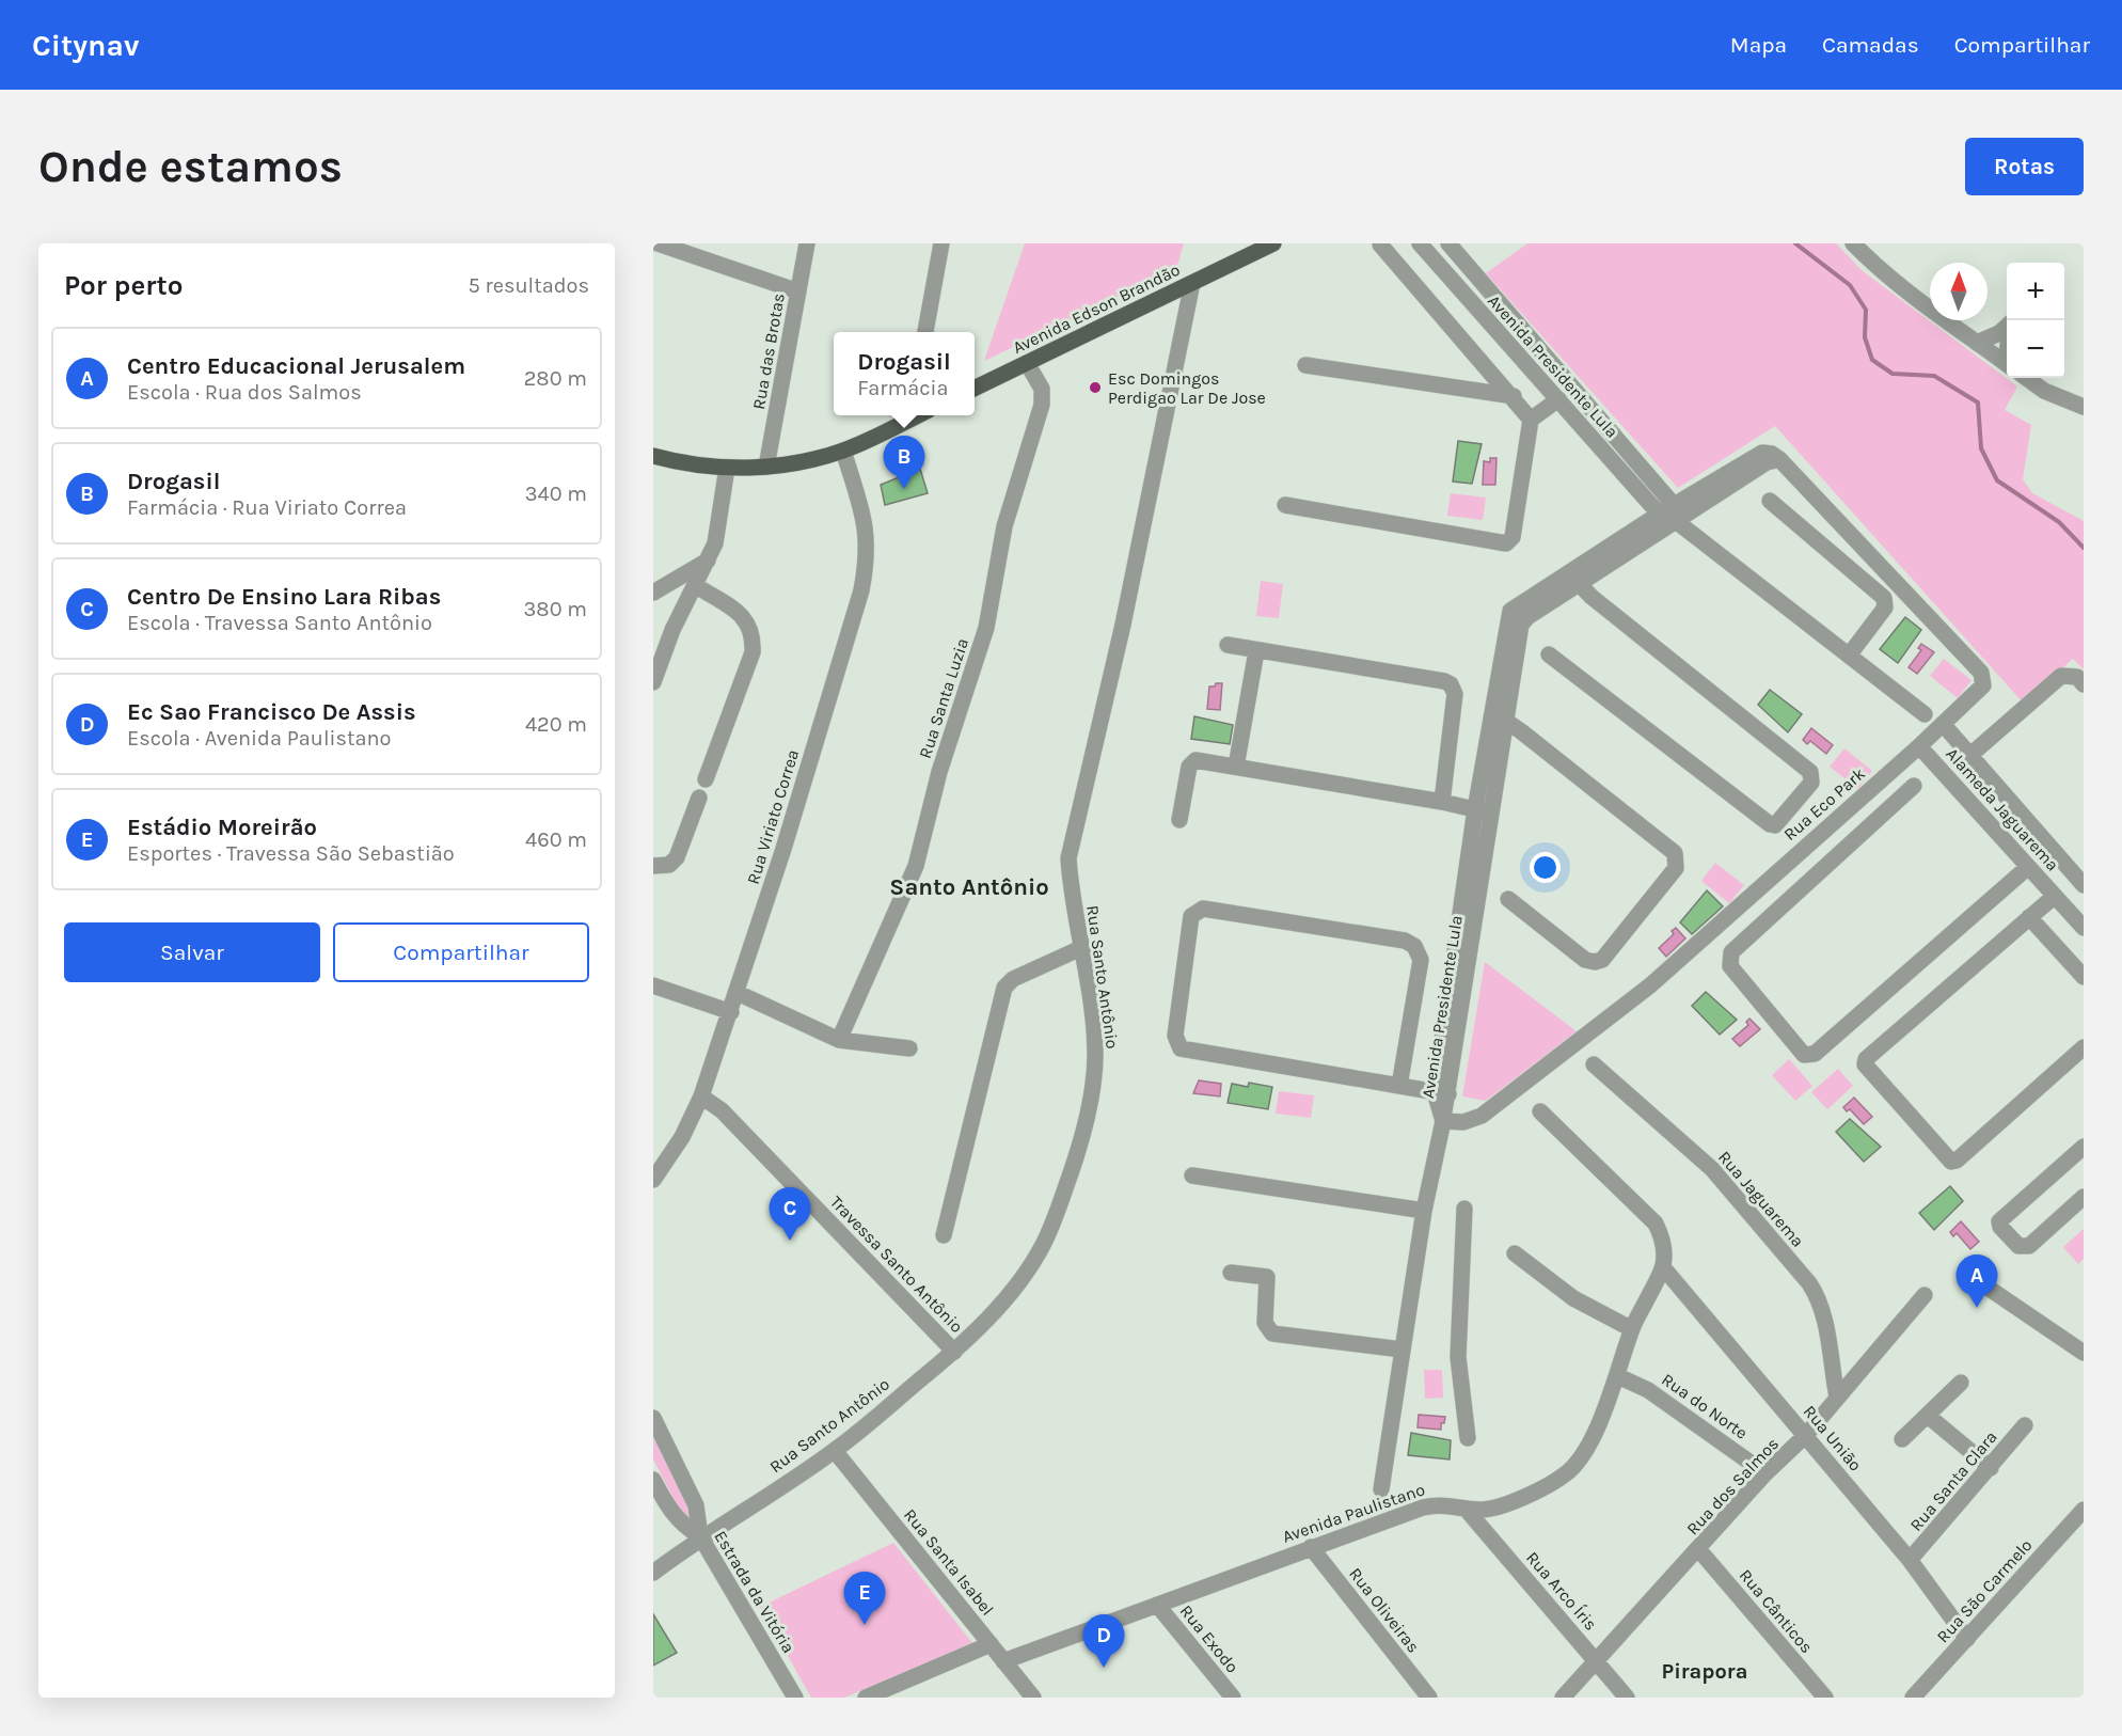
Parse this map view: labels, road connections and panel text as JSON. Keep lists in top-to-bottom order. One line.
{"streets":{"main road":["Avenida Edson Brandão"],"street":["Rua das Brotas","Avenida Presidente Lula","Rua Santa Luzia","Rua Eco Park","Alameda Jaguarema","Rua Viriato Correa","Rua Santo Antônio","Rua Jaguarema","Travessa Santo Antônio","Rua do Norte","Rua União","Rua Santa Clara","Rua dos Salmos","Avenida Paulistano","Rua Santa Isabel","Rua Arco Íris","Rua São Carmelo","Estrada da Vitória","Rua Oliveiras","Rua Cânticos","Rua Exodo"]},"crossings":[["Avenida Edson Brandão","Rua Santa Luzia"],["Avenida Edson Brandão","Rua Santo Antônio"],["Avenida Presidente Lula","Rua Eco Park"],["Rua Eco Park","Alameda Jaguarema"],["Rua Viriato Correa","Travessa Santo Antônio"],["Rua Santo Antônio","Travessa Santo Antônio"],["Rua Santo Antônio","Rua Santa Isabel"],["Rua Santo Antônio","Estrada da Vitória"],["Rua Jaguarema","Rua dos Salmos"],["Rua do Norte","Rua dos Salmos"],["Rua do Norte","Avenida Paulistano"],["Rua União","Rua Santa Clara"],["Rua União","Rua dos Salmos"],["Rua União","Avenida Paulistano"],["Rua União","Rua São Carmelo"],["Rua dos Salmos","Rua Arco Íris"],["Rua dos Salmos","Rua Cânticos"],["Avenida Paulistano","Rua Santa Isabel"],["Avenida Paulistano","Rua Arco Íris"],["Avenida Paulistano","Rua Oliveiras"],["Avenida Paulistano","Rua Exodo"]],"districts":["Santo Antônio","Pirapora"],"places":["Esc Domingos Perdigao Lar De Jose"],"north":"top","page":{"header":"Citynav","nav":["Mapa","Camadas","Compartilhar"],"buttons":["Rotas",["Salvar","Compartilhar"]],"title":"Onde estamos","heading":["Por perto","5 resultados"],"map_buttons":["+","−"],"list":[{"mark":"A","name":"Centro Educacional Jerusalem","note":"Escola · Rua dos Salmos","value":"280 m"},{"mark":"B","name":"Drogasil","note":"Farmácia · Rua Viriato Correa","value":"340 m"},{"mark":"C","name":"Centro De Ensino Lara Ribas","note":"Escola · Travessa Santo Antônio","value":"380 m"},{"mark":"D","name":"Ec Sao Francisco De Assis","note":"Escola · Avenida Paulistano","value":"420 m"},{"mark":"E","name":"Estádio Moreirão","note":"Esportes · Travessa São Sebastião","value":"460 m"}],"popup":["Drogasil","Farmácia"],"pins":["B","C","A","E","D"]}}
